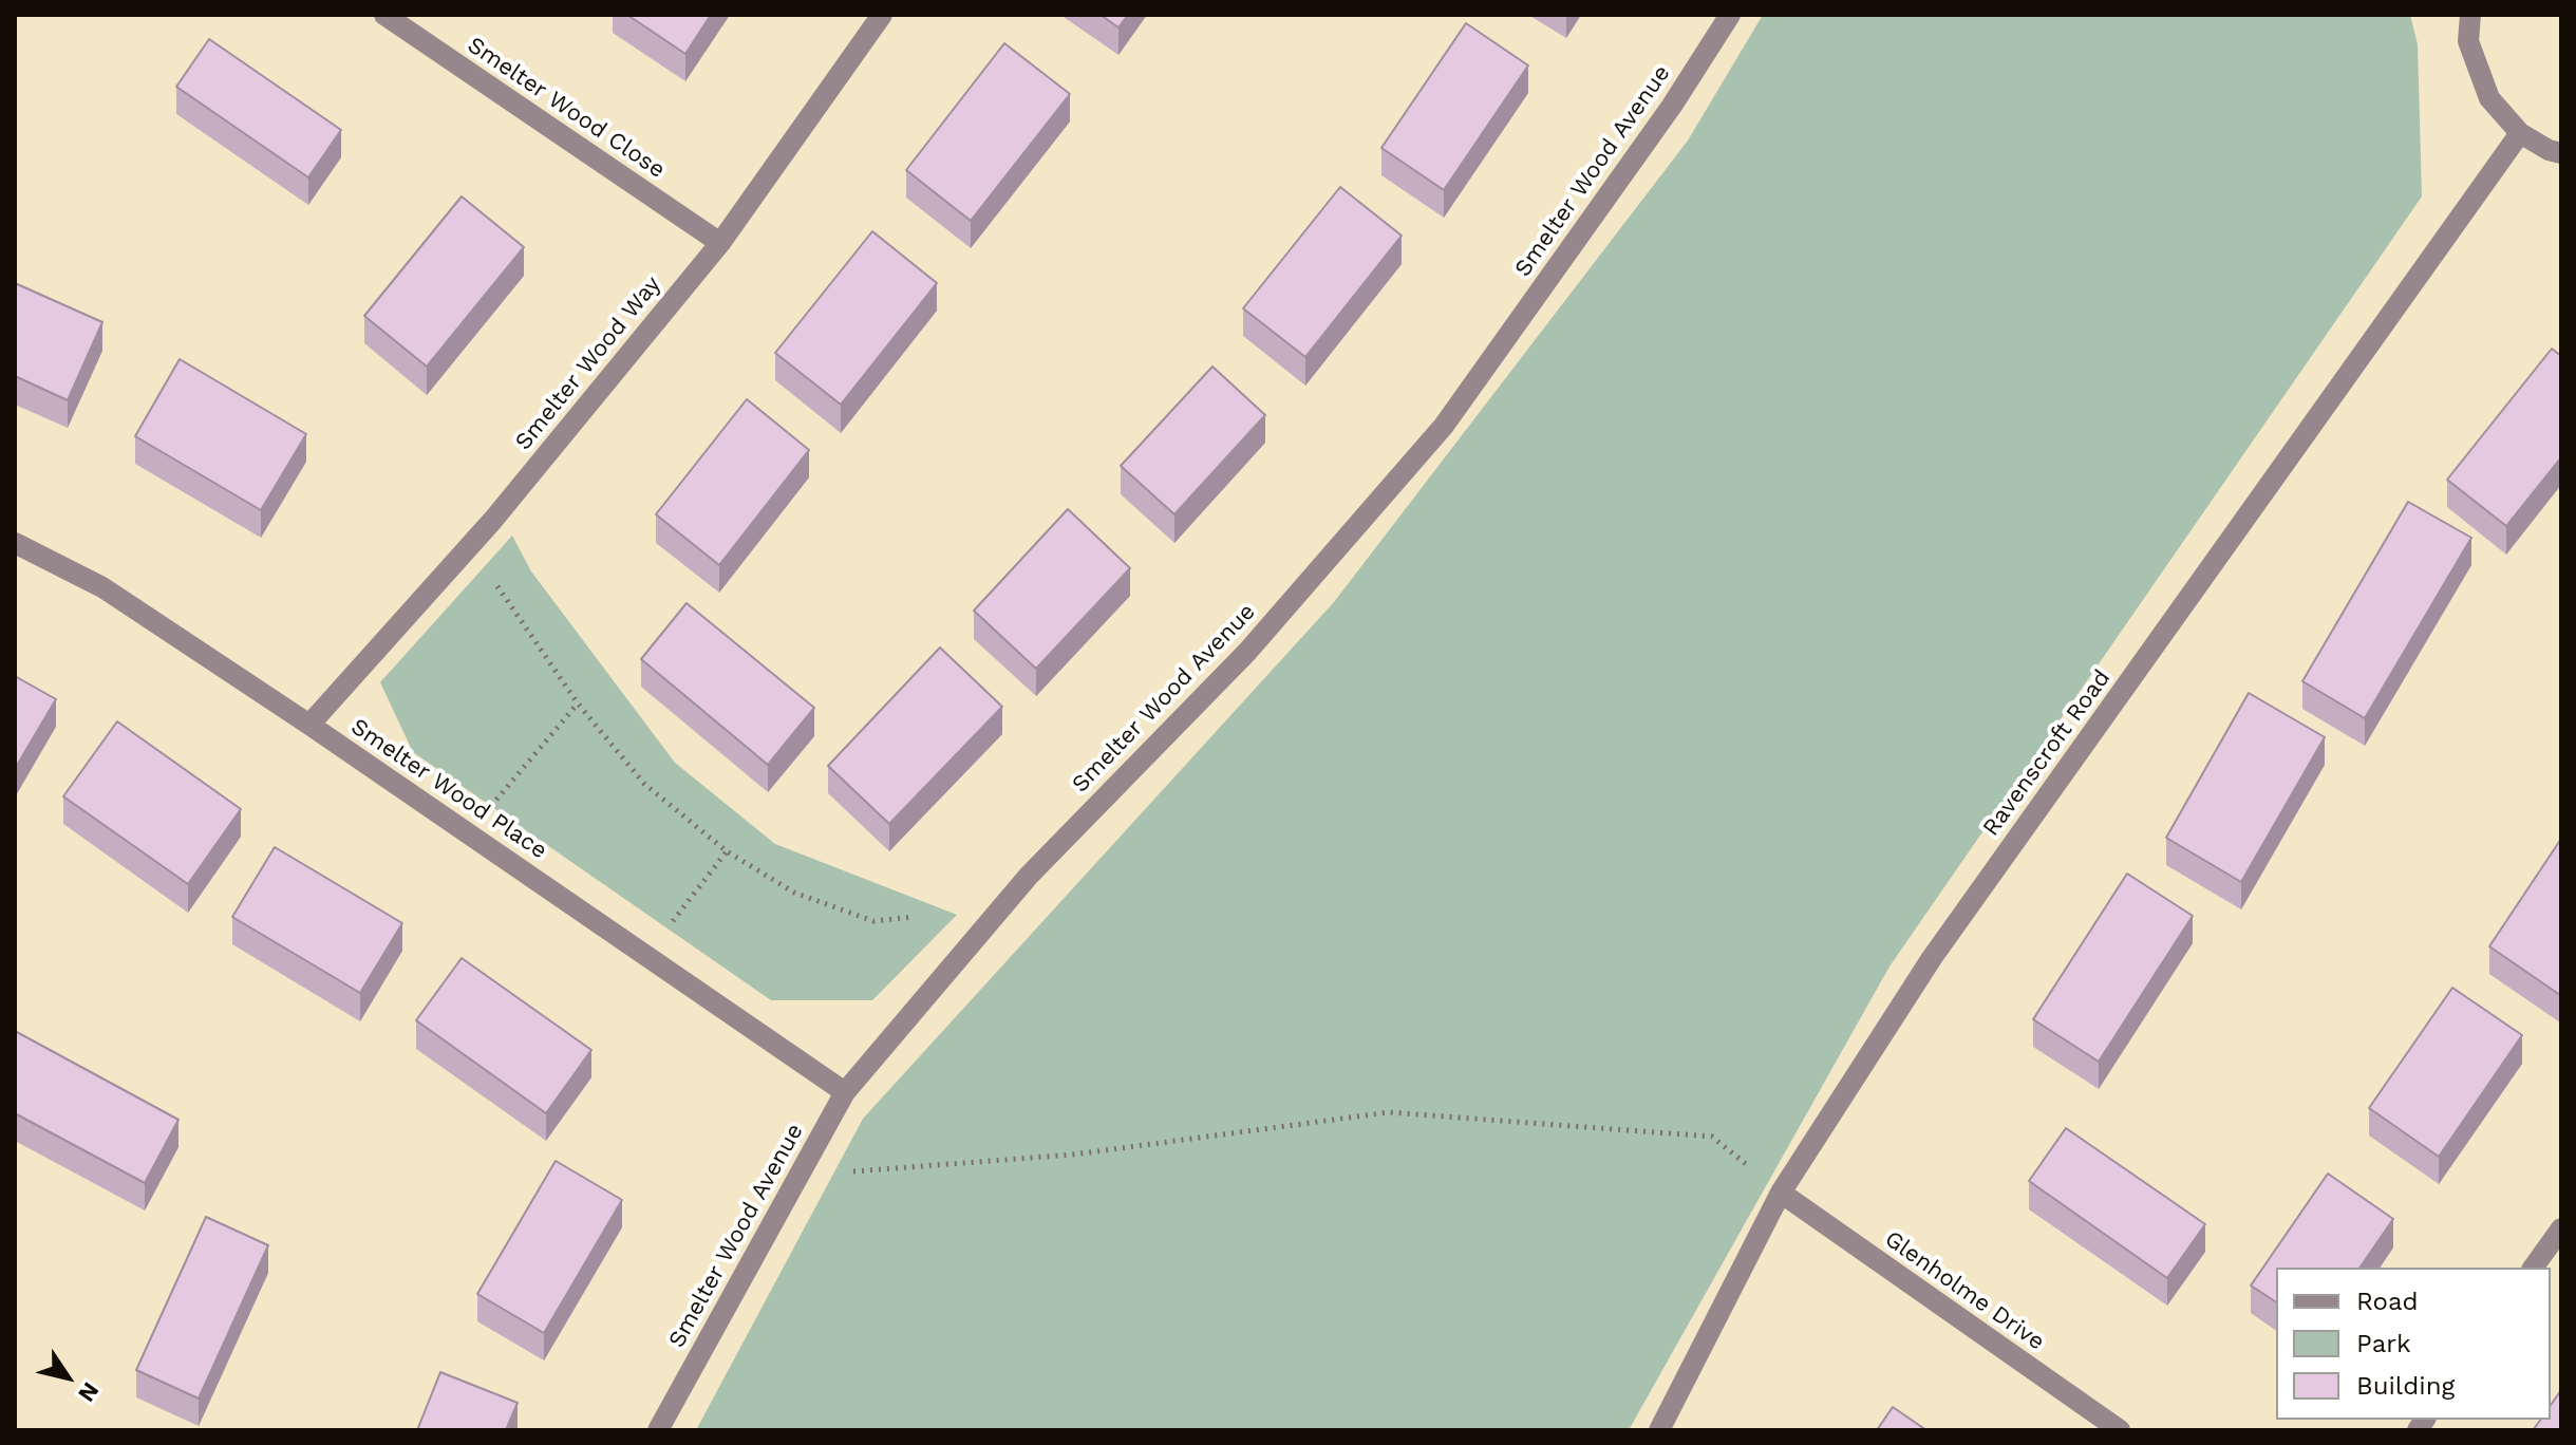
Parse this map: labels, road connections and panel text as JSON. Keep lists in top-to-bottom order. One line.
{"streets":{"street":["Smelter Wood Close","Smelter Wood Avenue","Smelter Wood Way","Ravenscroft Road","Smelter Wood Place","Glenholme Drive"]},"crossings":[["Smelter Wood Close","Smelter Wood Way"],["Smelter Wood Avenue","Smelter Wood Place"],["Smelter Wood Way","Smelter Wood Place"],["Ravenscroft Road","Glenholme Drive"]],"legend":["Road","Park","Building"],"north":"bottom right"}
